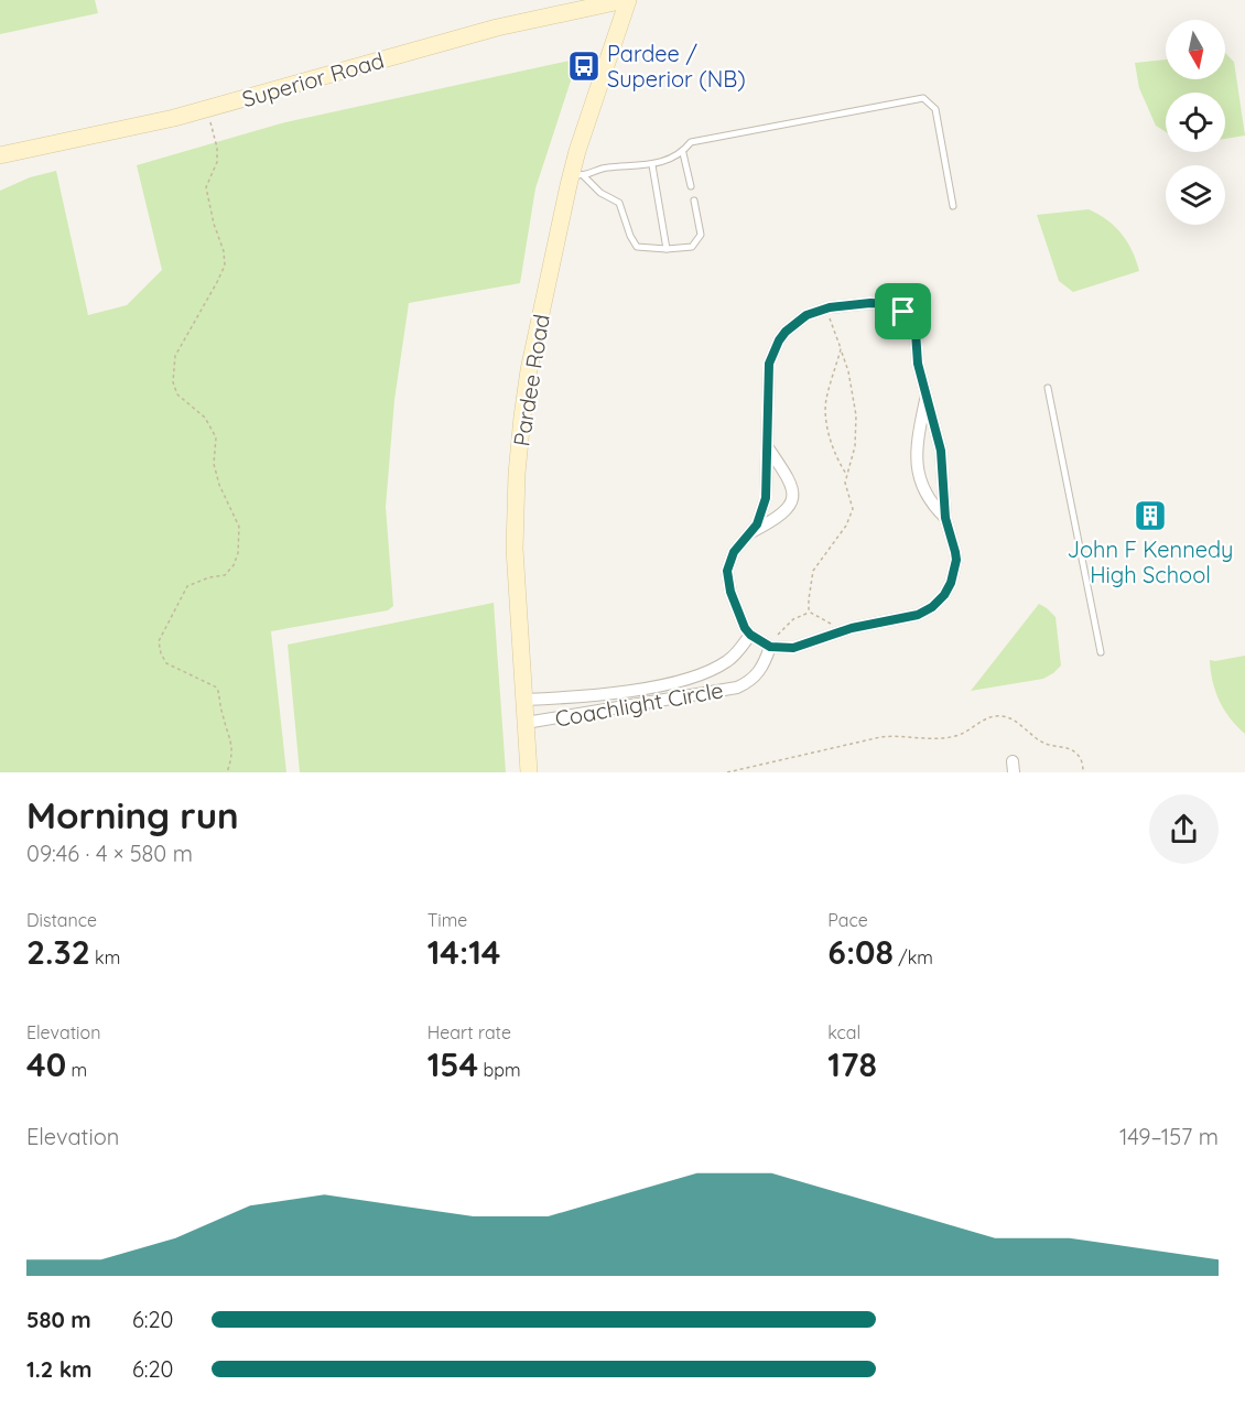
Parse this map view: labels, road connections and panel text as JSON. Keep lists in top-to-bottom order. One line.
{"streets":{"main road":["Superior Road","Pardee Road"],"street":["Coachlight Circle"]},"crossings":[["Superior Road","Pardee Road"],["Pardee Road","Coachlight Circle"]],"places":{"bus stop":["Pardee / Superior (NB)"],"building":["John F Kennedy High School"]},"north":"bottom","page":{"heading":["Morning run","09:46 · 4 × 580 m"],"stats":[["Distance","2.32 km"],["Time","14:14"],["Pace","6:08 /km"],["Elevation","40 m"],["Heart rate","154 bpm"],["kcal","178"]],"chart":["Elevation","149–157 m"],"list":[{"name":"580 m","note":"6:20"},{"name":"1.2 km","note":"6:20"}]}}
